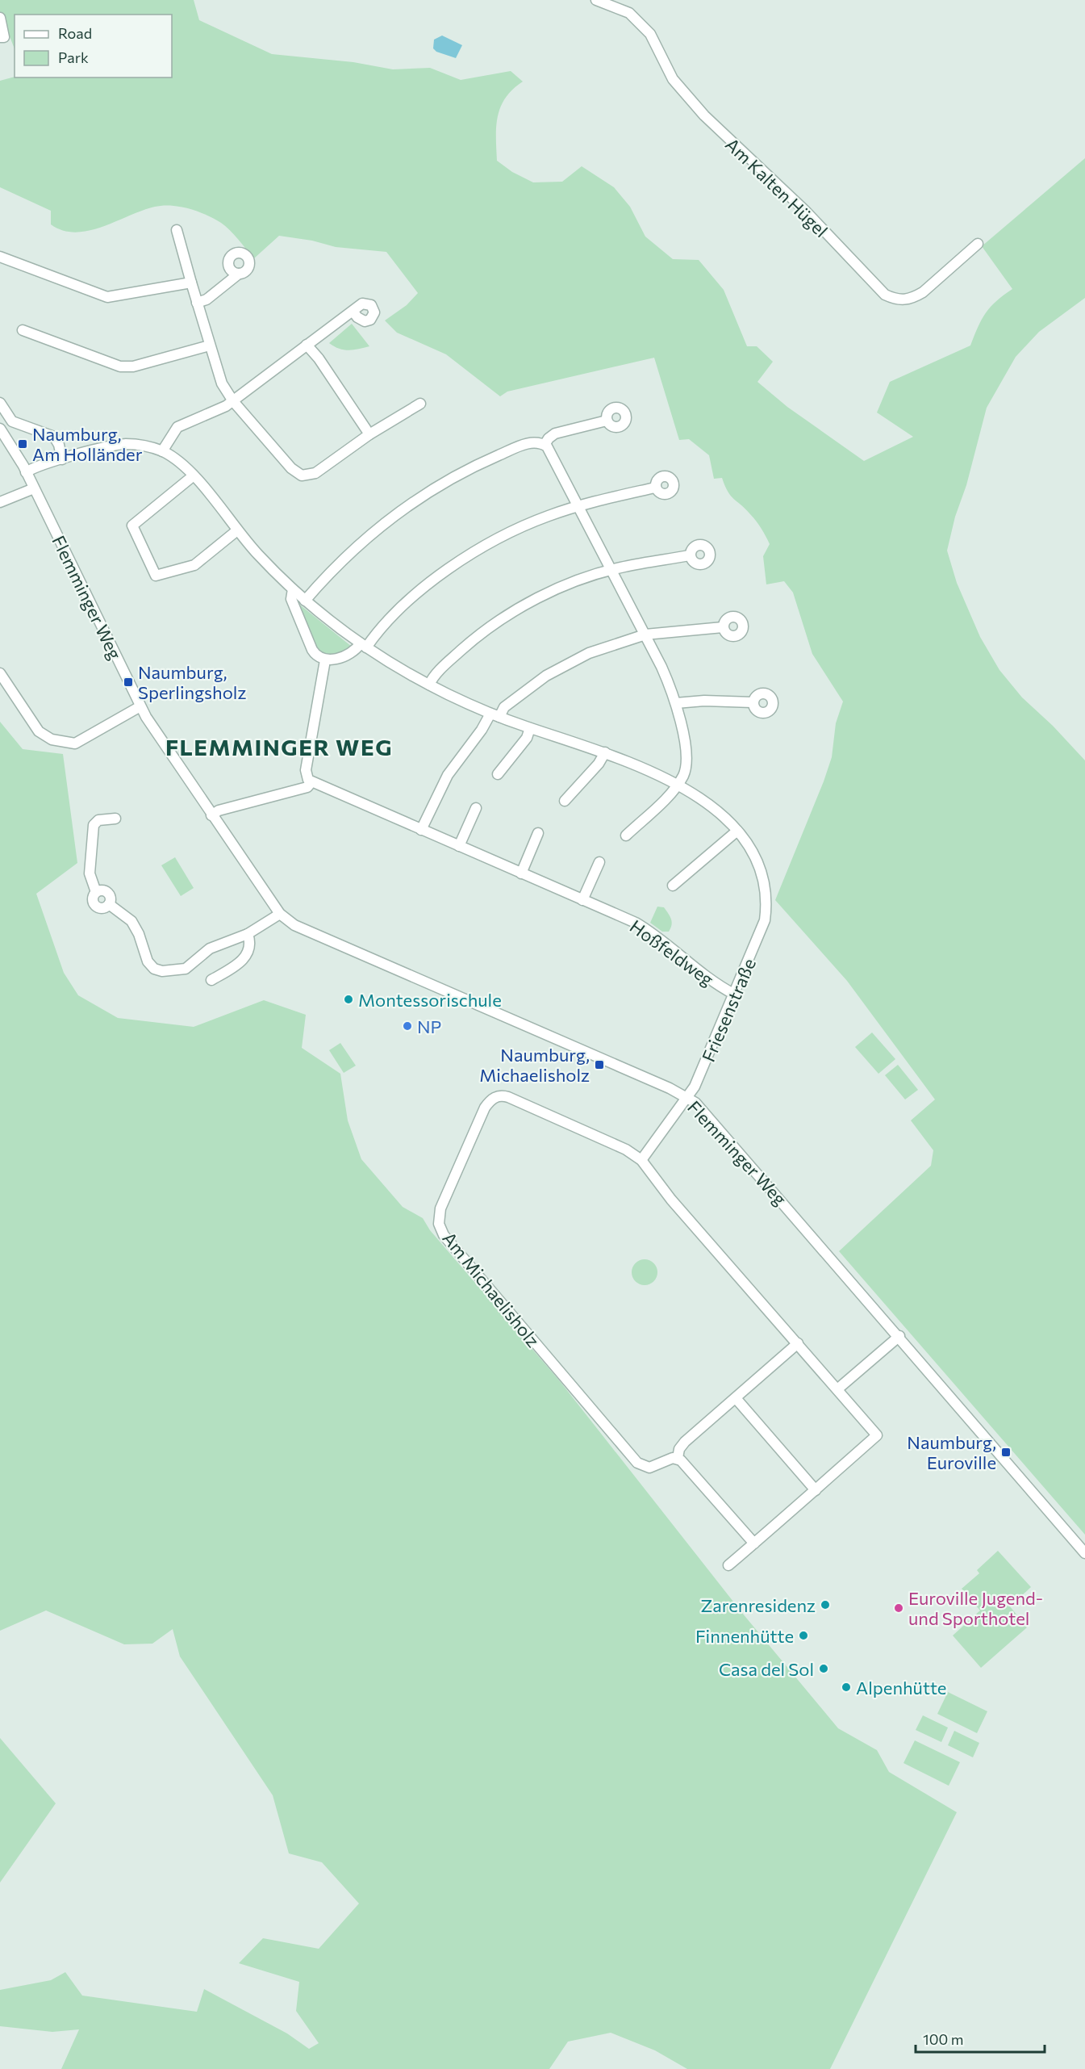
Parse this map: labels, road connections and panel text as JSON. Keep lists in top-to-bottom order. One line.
{"streets":{"street":["Am Kalten Hügel","Flemminger Weg","Hoßfeldweg","Friesenstraße","Am Michaelisholz"]},"crossings":[["Flemminger Weg","Friesenstraße"],["Hoßfeldweg","Friesenstraße"]],"districts":["FLEMMINGER WEG"],"places":{"transit":["Naumburg, Am Holländer","Naumburg, Sperlingsholz","Naumburg, Michaelisholz","Naumburg, Euroville"],"other":["Montessorischule","NP","Zarenresidenz","Euroville Jugend- und Sporthotel","Finnenhütte","Casa del Sol","Alpenhütte"]},"legend":["Road","Park"],"scale_bar":"100 m"}
